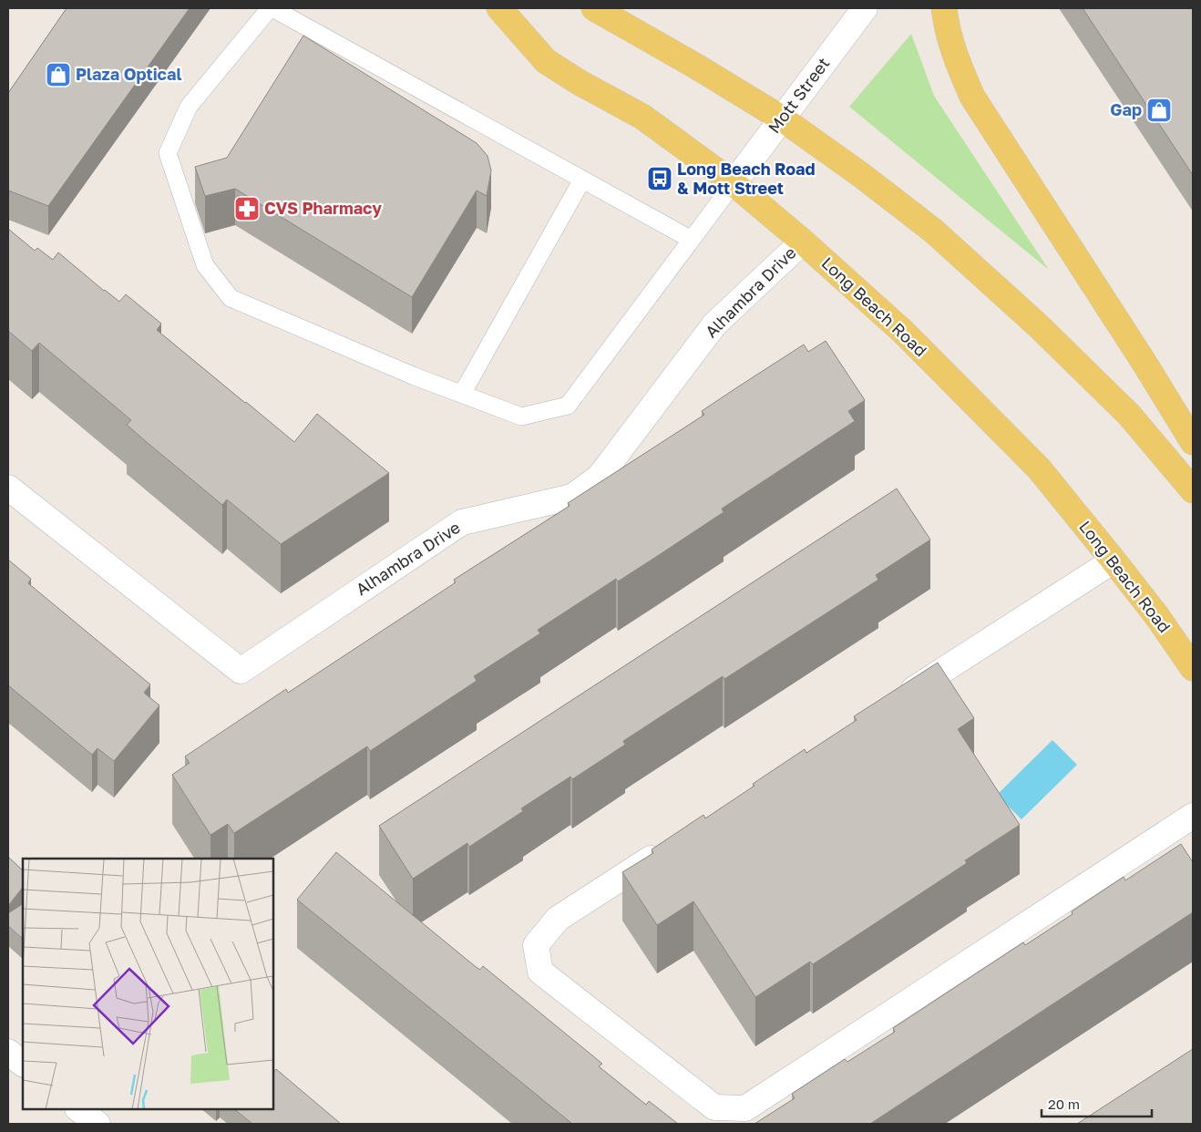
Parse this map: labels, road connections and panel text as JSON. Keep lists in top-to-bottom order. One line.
{"streets":{"main road":["Long Beach Road"],"street":["Mott Street","Alhambra Drive"]},"crossings":[["Mott Street","Long Beach Road"],["Alhambra Drive","Long Beach Road"]],"places":{"shop":["Plaza Optical","Gap"],"bus stop":["Long Beach Road & Mott Street"],"pharmacy":["CVS Pharmacy"]},"scale_bar":"20 m"}
